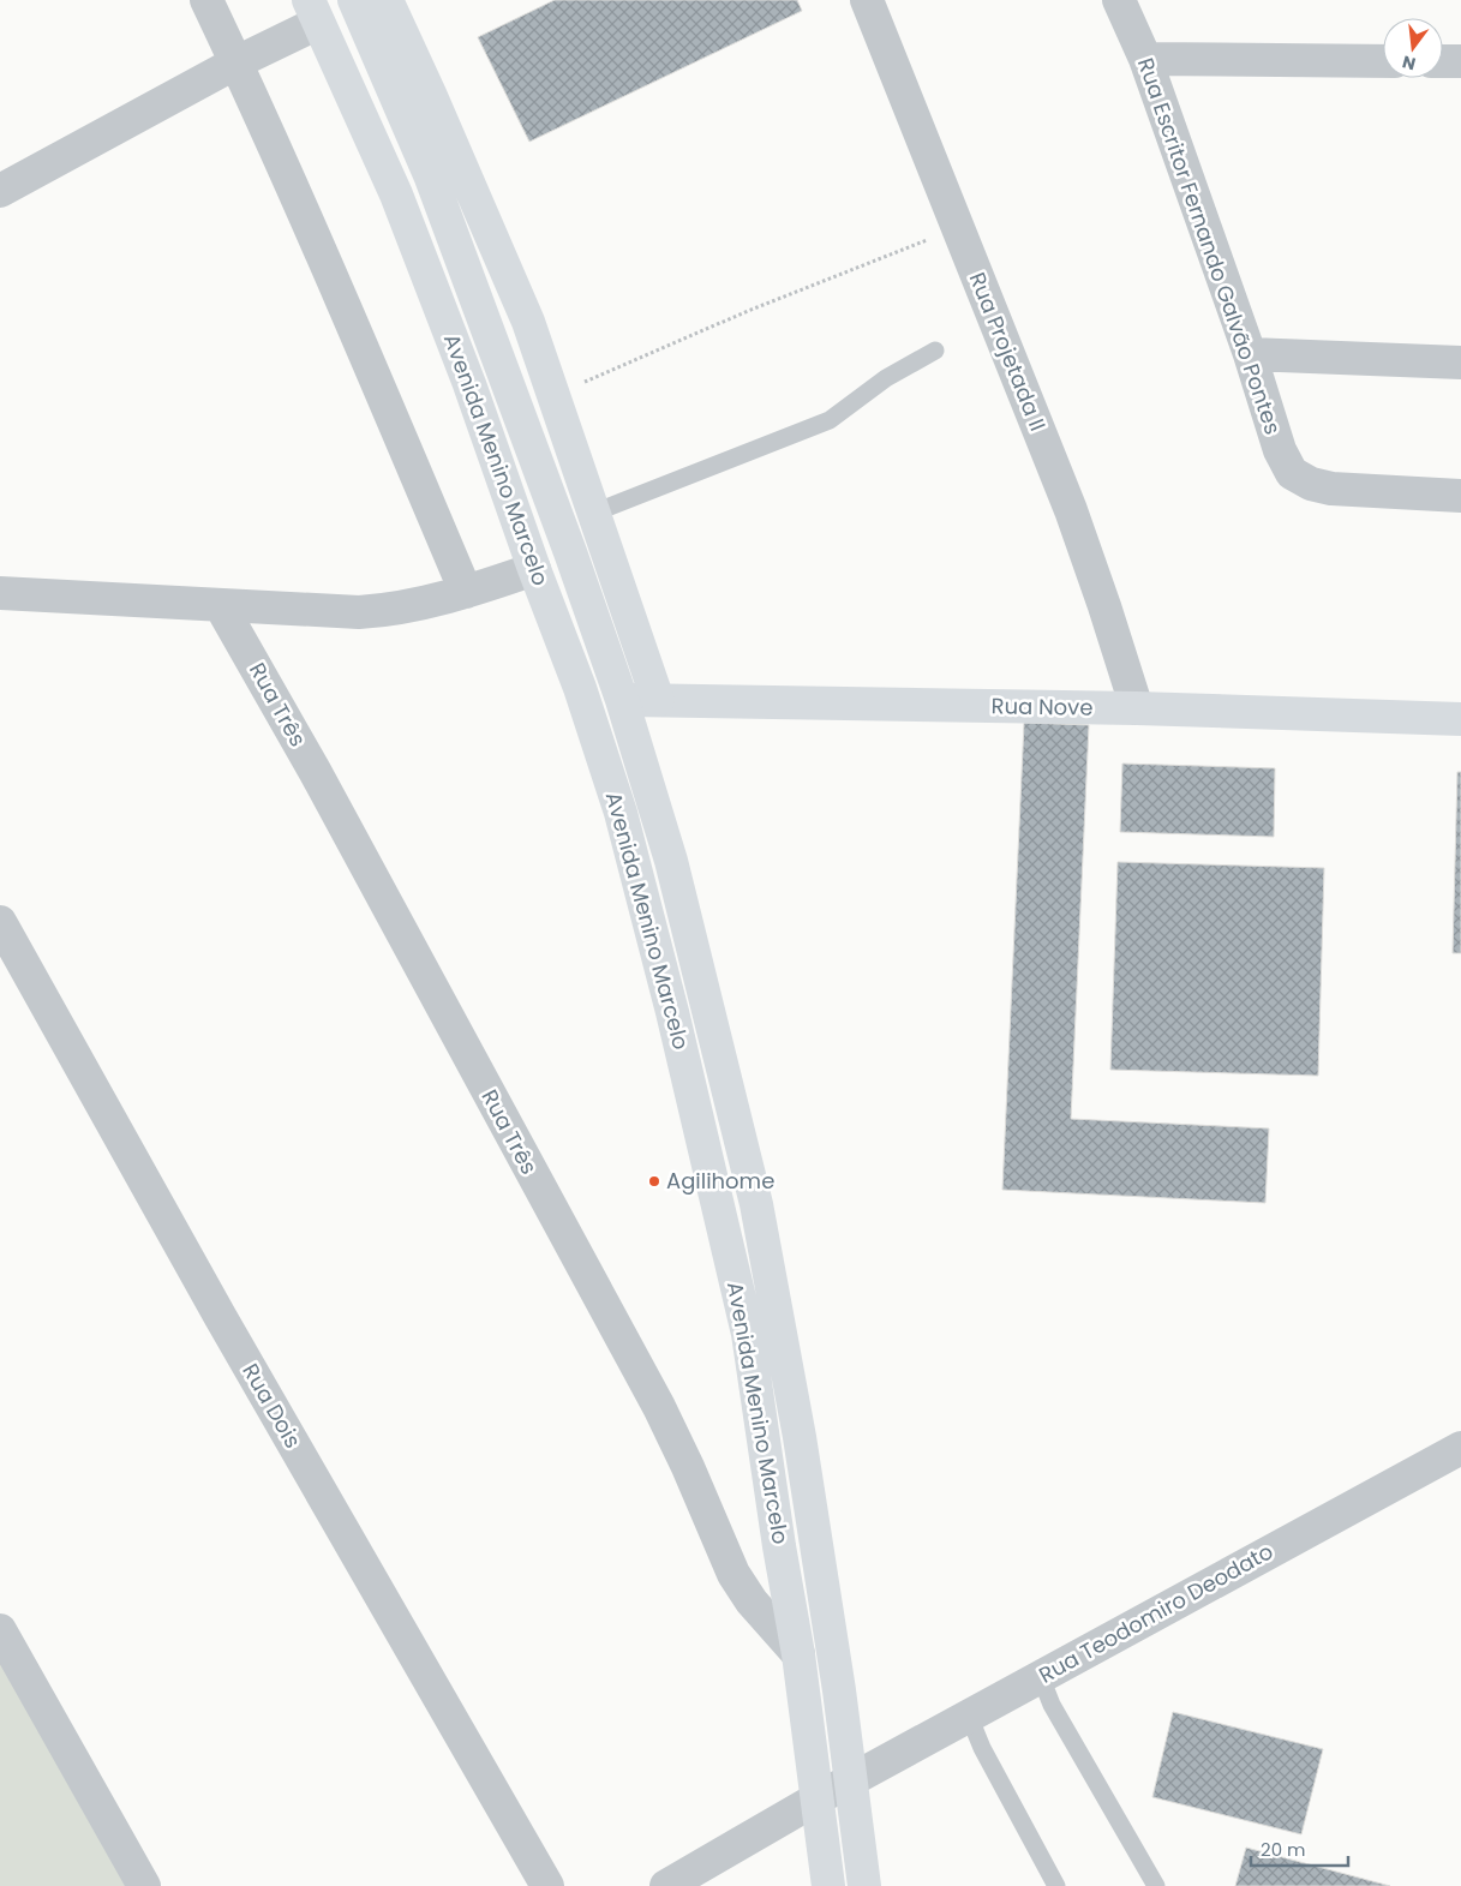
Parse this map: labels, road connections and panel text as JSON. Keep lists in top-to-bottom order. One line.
{"streets":{"main road":["Avenida Menino Marcelo","Rua Nove"],"street":["Rua Escritor Fernando Galvão Pontes","Rua Projetada II","Rua Três","Rua Dois","Rua Teodomiro Deodato"]},"crossings":[["Rua Projetada II","Rua Nove"],["Avenida Menino Marcelo","Rua Três"],["Avenida Menino Marcelo","Rua Nove"],["Avenida Menino Marcelo","Rua Teodomiro Deodato"]],"places":["Agilihome"],"scale_bar":"20 m","north":"bottom"}
